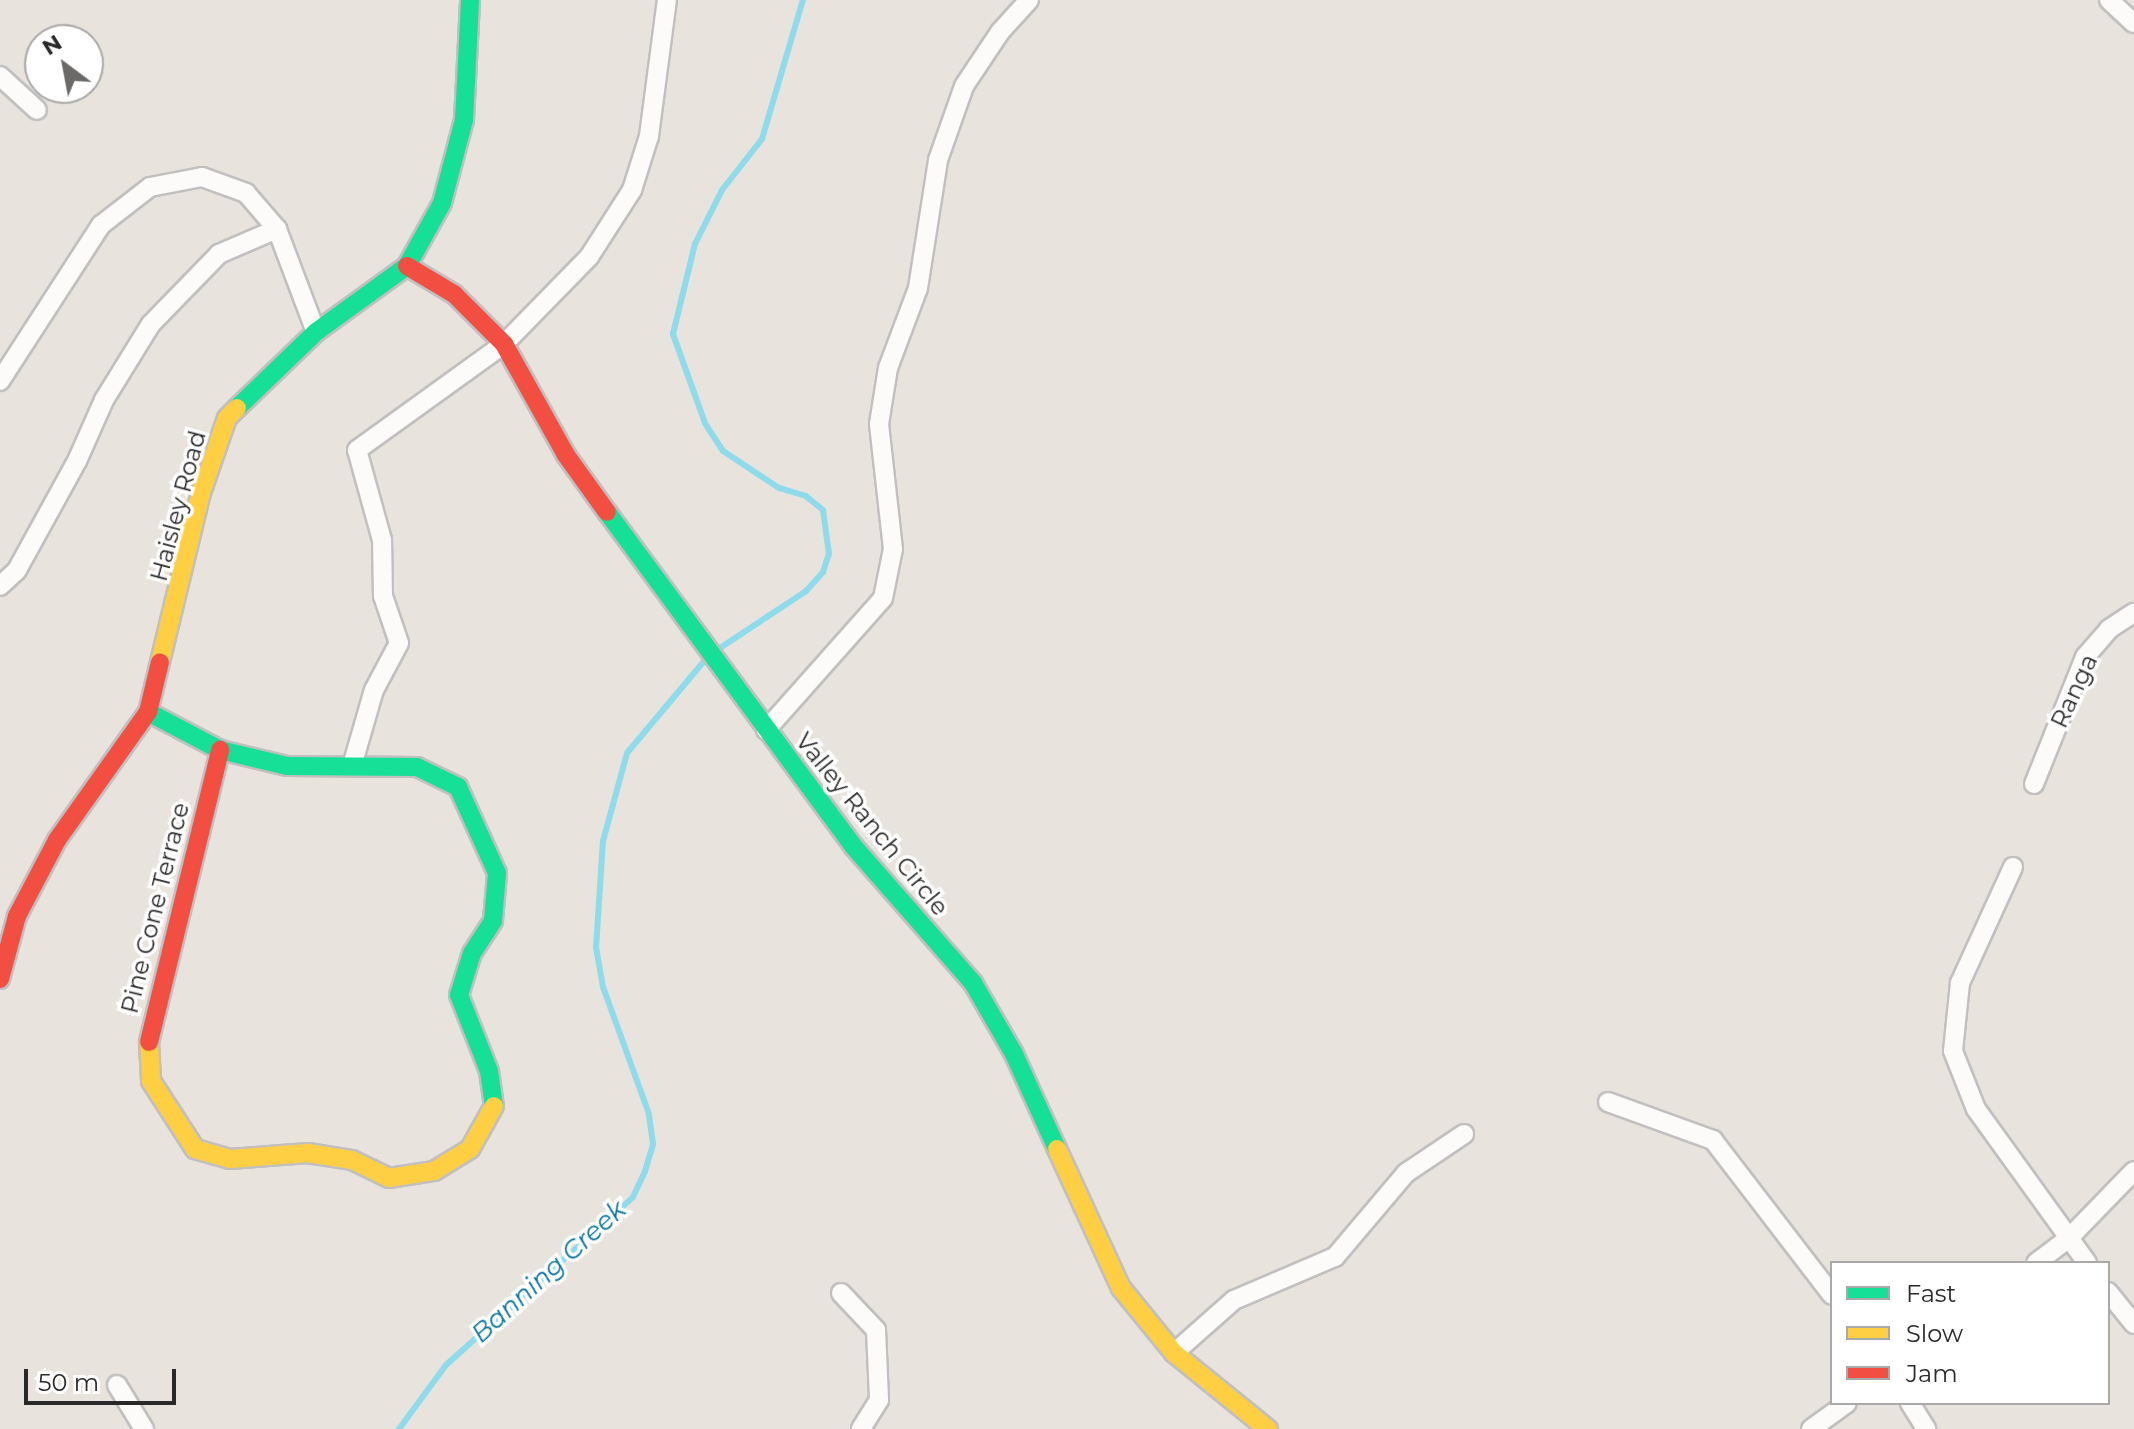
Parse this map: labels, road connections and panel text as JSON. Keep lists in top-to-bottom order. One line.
{"streets":{"street":["Haisley Road","Ranga","Valley Ranch Circle","Pine Cone Terrace"]},"crossings":[["Haisley Road","Valley Ranch Circle"]],"water":["Banning Creek"],"legend":["Fast","Slow","Jam"],"scale_bar":"50 m","north":"top left"}
